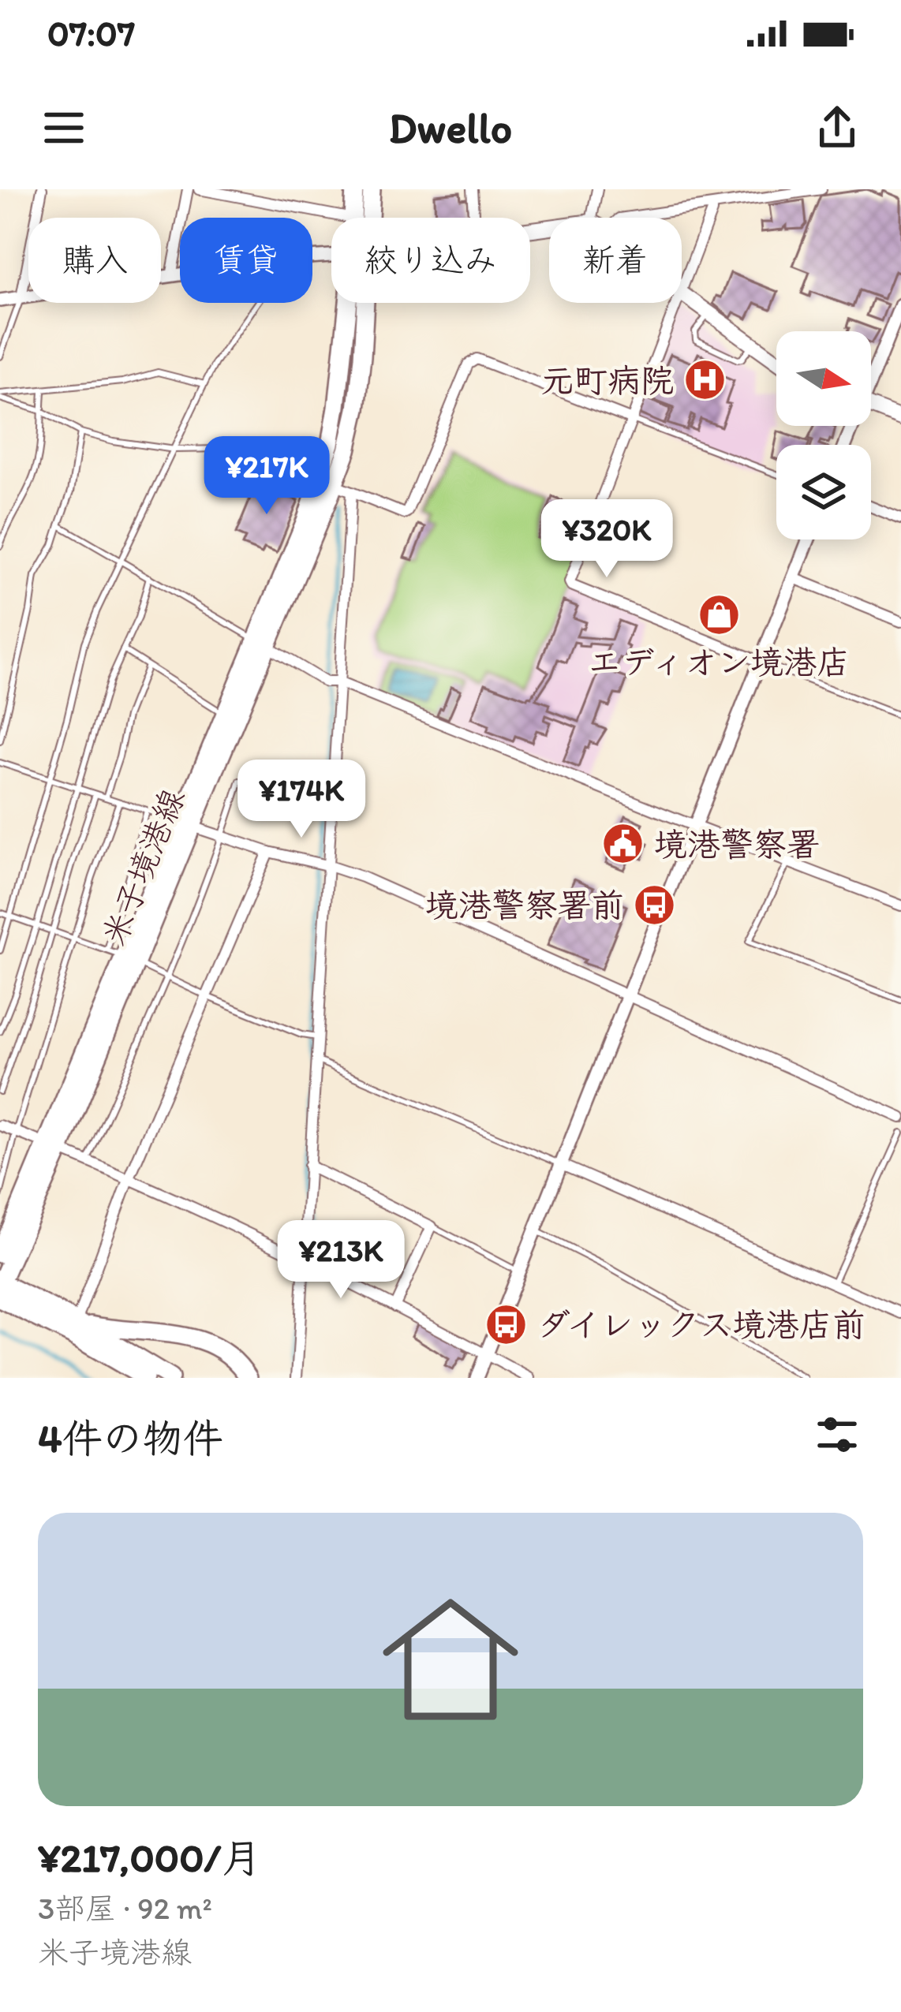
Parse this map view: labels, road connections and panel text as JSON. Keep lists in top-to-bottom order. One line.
{"streets":{"main road":["米子境港線"]},"places":{"hospital":["元町病院"],"shop":["エディオン境港店"],"public building":["境港警察署"],"bus stop":["境港警察署前","ダイレックス境港店前"]},"north":"right","page":{"status":"07:07","header":"Dwello","chip":["購入","賃貸","絞り込み","新着"],"price":["¥217K","¥320K","¥174K","¥213K"],"heading":"4件の物件","list":[{"name":"¥217,000/月","note":"3部屋 · 92 m² · 米子境港線"}]}}
